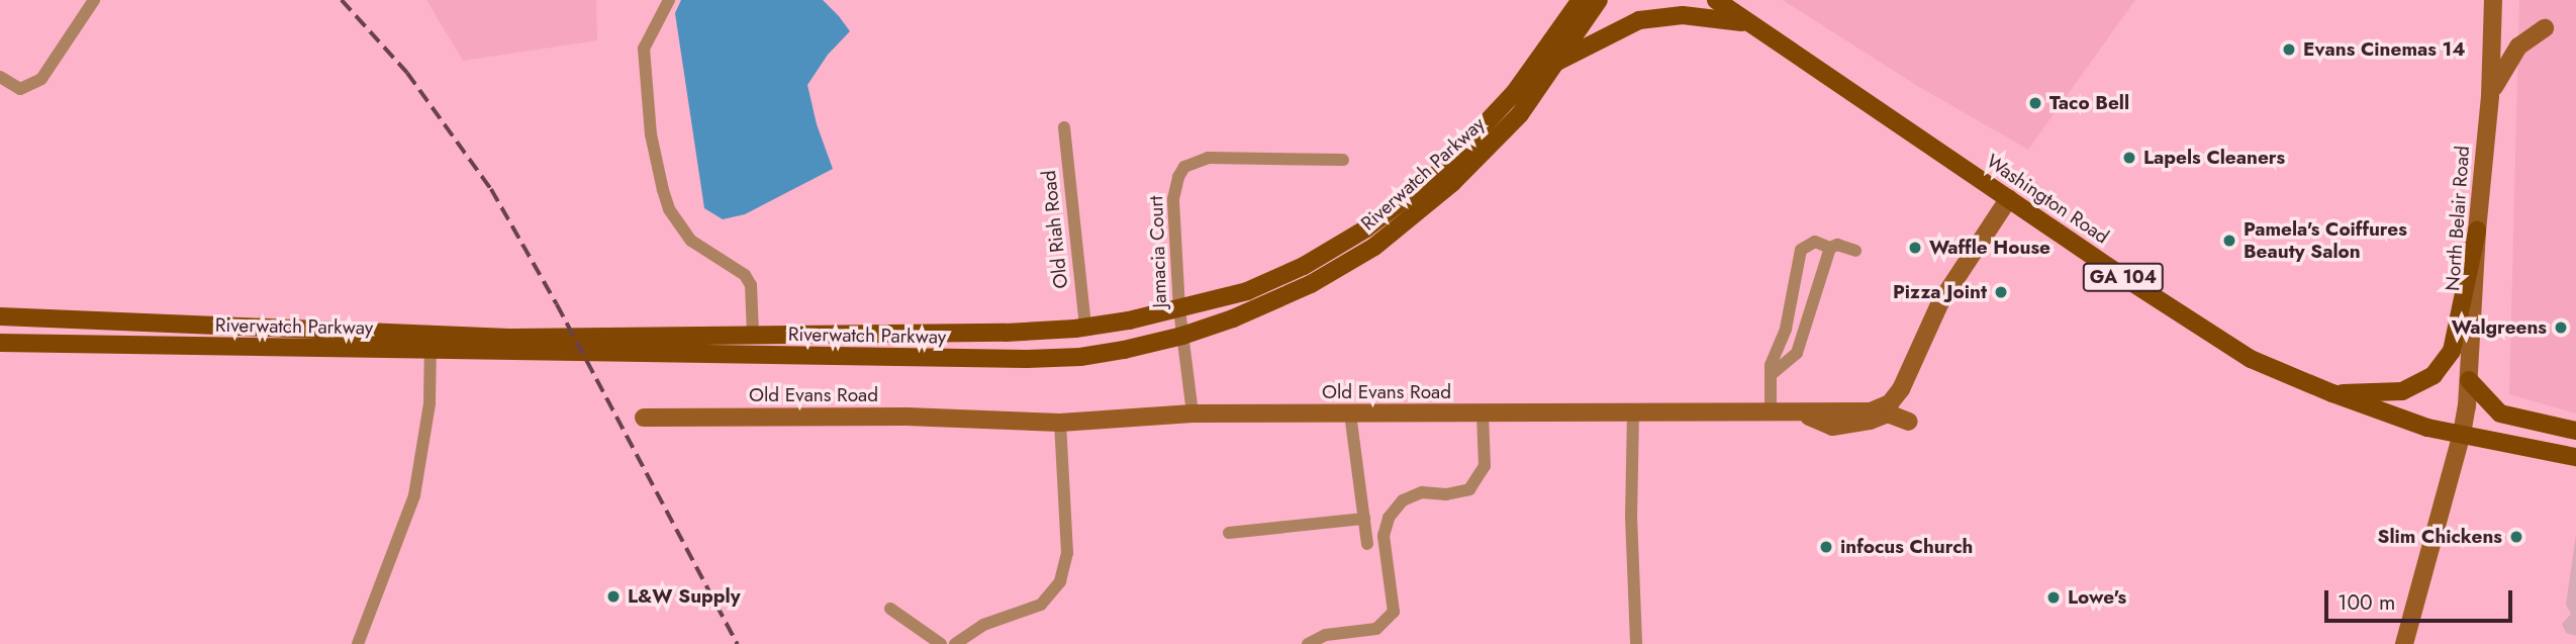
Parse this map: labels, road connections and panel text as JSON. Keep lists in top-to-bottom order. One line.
{"streets":{"main road":["Riverwatch Parkway","Washington Road","GA 104"],"street":["North Belair Road","Old Riah Road","Jamacia Court","Old Evans Road"]},"crossings":[["Riverwatch Parkway","Old Riah Road"],["Riverwatch Parkway","Jamacia Court"],["Washington Road","North Belair Road"],["Washington Road","Old Evans Road"],["Jamacia Court","Old Evans Road"]],"places":["Evans Cinemas 14","Taco Bell","Lapels Cleaners","Pamela's Coiffures Beauty Salon","Waffle House","Pizza Joint","Walgreens","Slim Chickens","infocus Church","L&W Supply","Lowe's"],"scale_bar":"100 m"}
